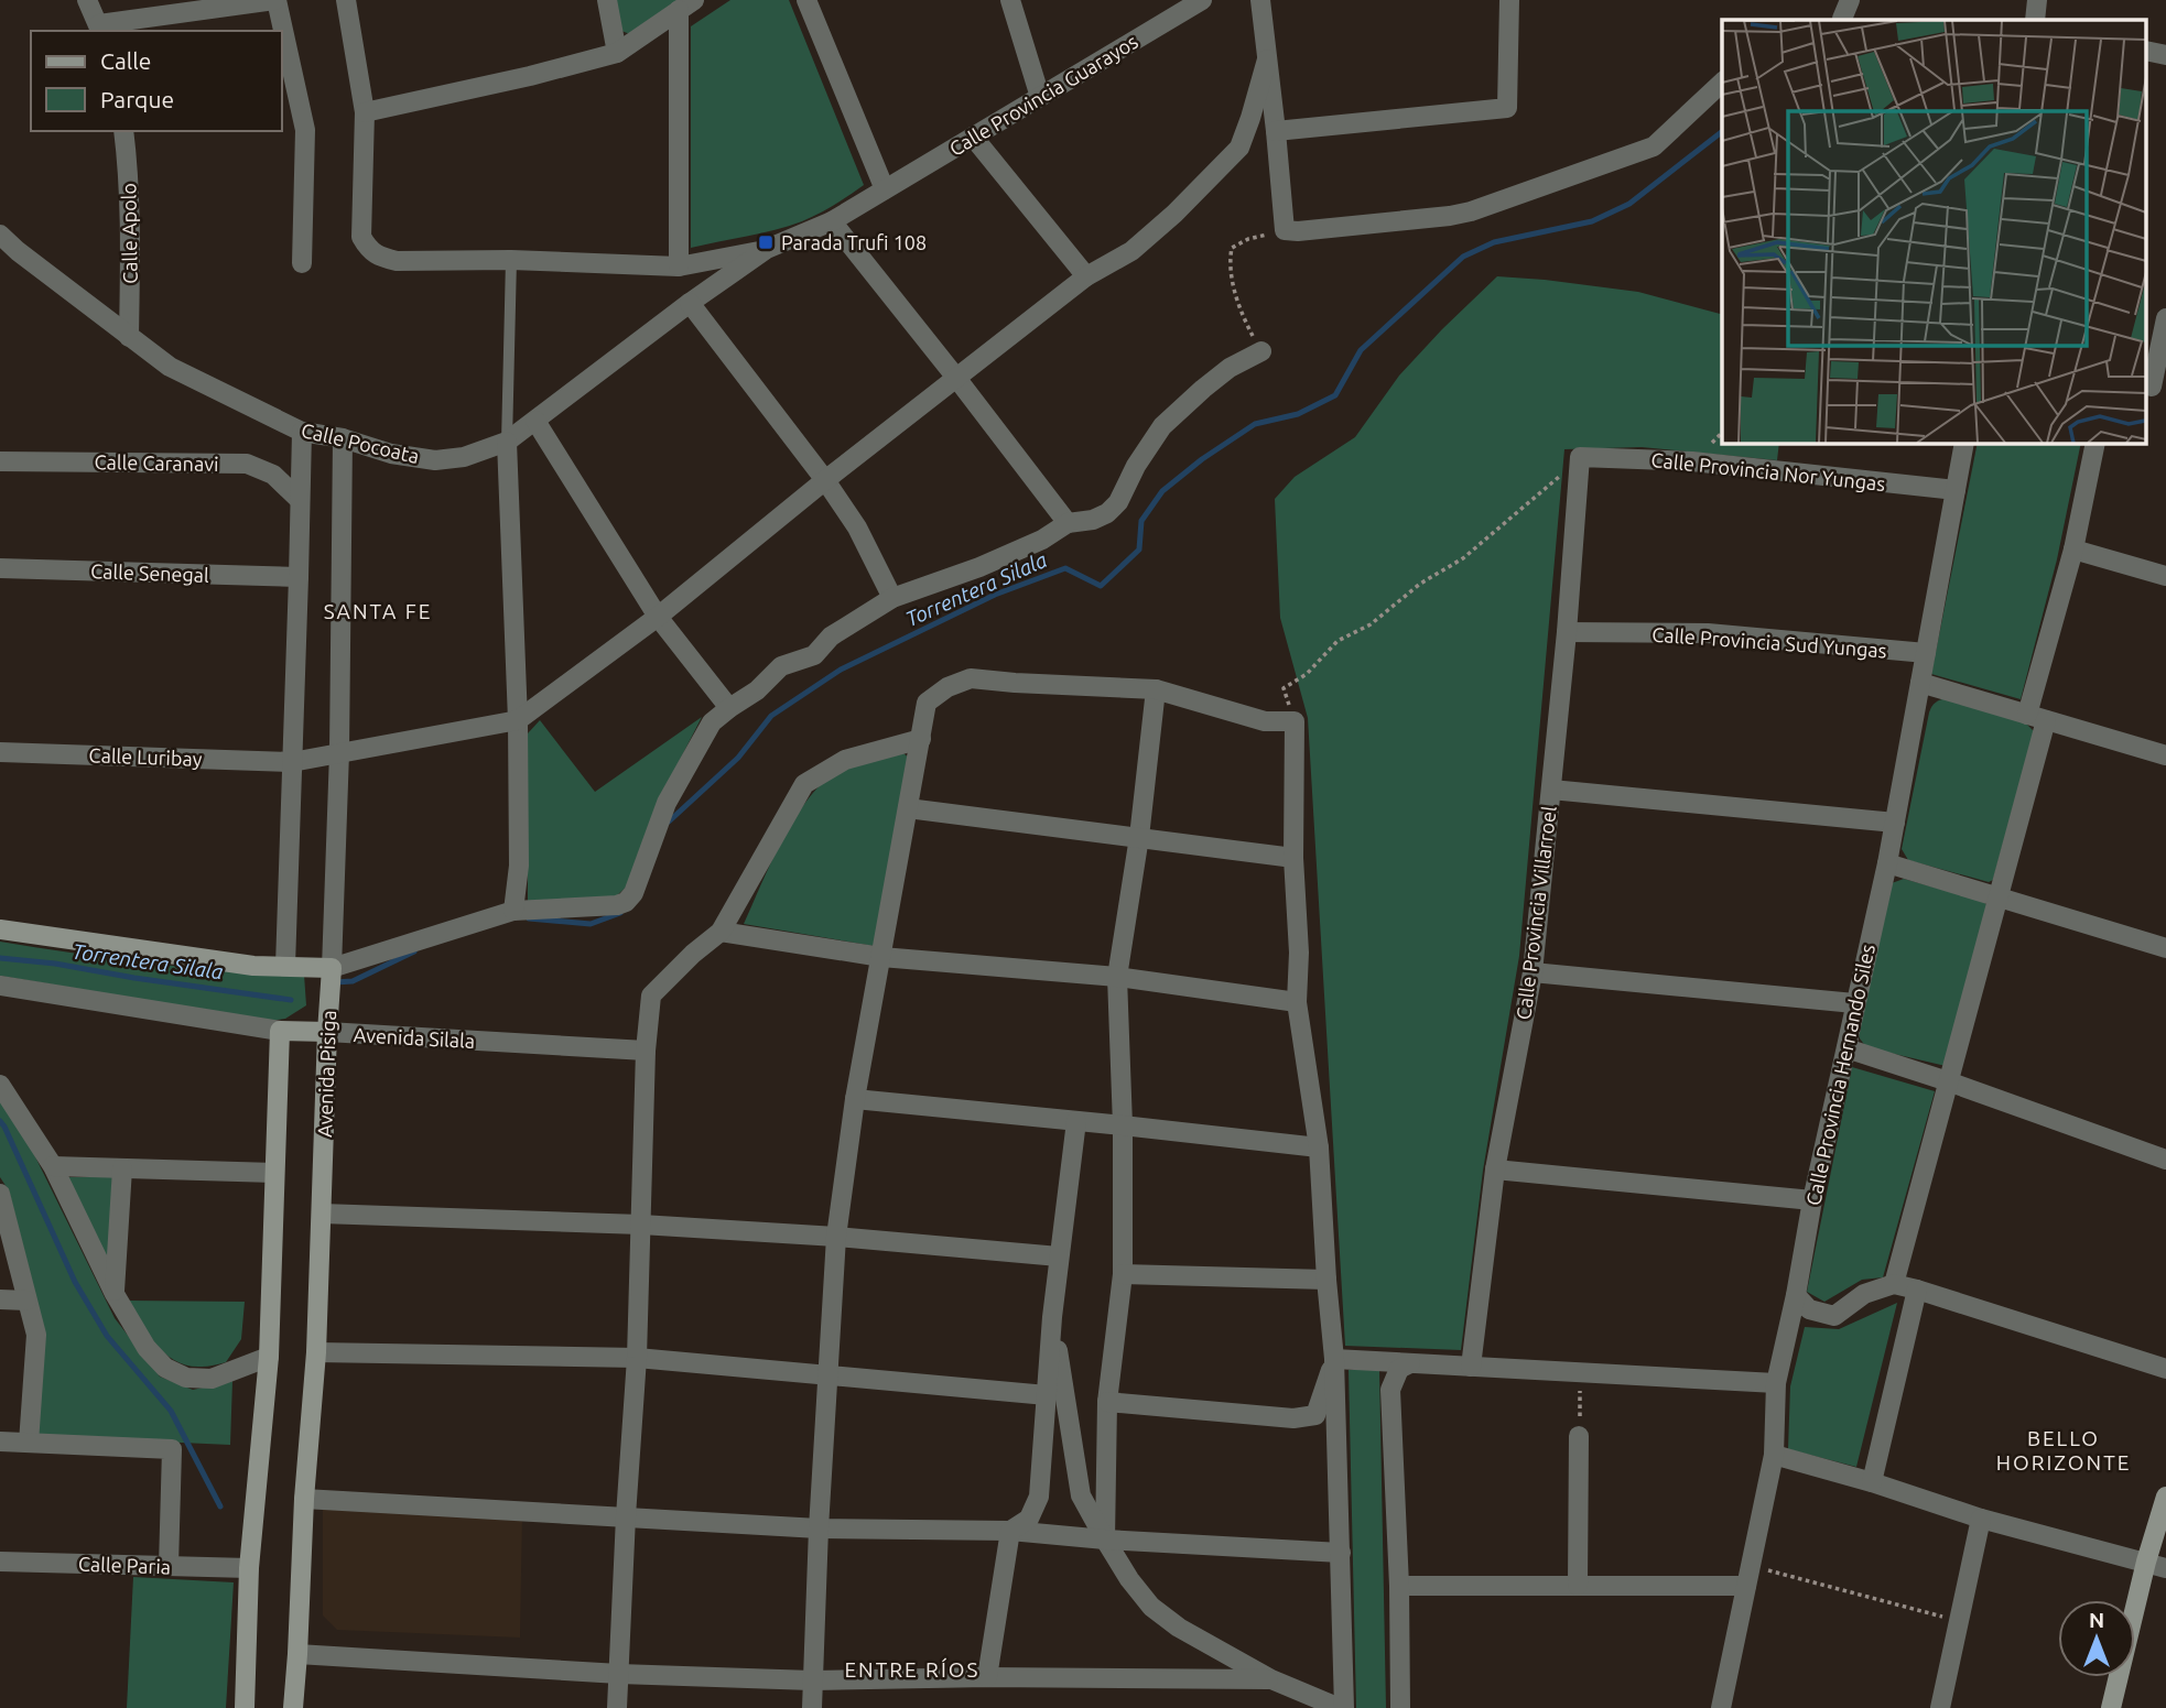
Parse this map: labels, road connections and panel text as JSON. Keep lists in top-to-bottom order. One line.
{"streets":{"street":["Calle Provincia Guarayos","Calle Apolo","Calle Pocoata","Calle Caranavi","Calle Provincia Nor Yungas","Calle Senegal","Calle Provincia Sud Yungas","Calle Luribay","Calle Provincia Villarroel","Avenida Silala","Avenida Pisiga","Calle Provincia Hernando Siles","Calle Paria"]},"crossings":[["Calle Provincia Guarayos","Calle Pocoata"],["Calle Apolo","Calle Pocoata"],["Calle Pocoata","Avenida Pisiga"],["Calle Provincia Nor Yungas","Calle Provincia Villarroel"],["Calle Provincia Nor Yungas","Calle Provincia Hernando Siles"],["Calle Provincia Sud Yungas","Calle Provincia Villarroel"],["Calle Provincia Sud Yungas","Calle Provincia Hernando Siles"],["Calle Luribay","Avenida Pisiga"],["Avenida Silala","Avenida Pisiga"]],"districts":["SANTA FE","BELLO HORIZONTE","ENTRE RÍOS"],"water":["Torrentera Silala"],"places":{"transit":["Parada Trufi 108"]},"legend":["Calle","Parque"],"north":"top"}
